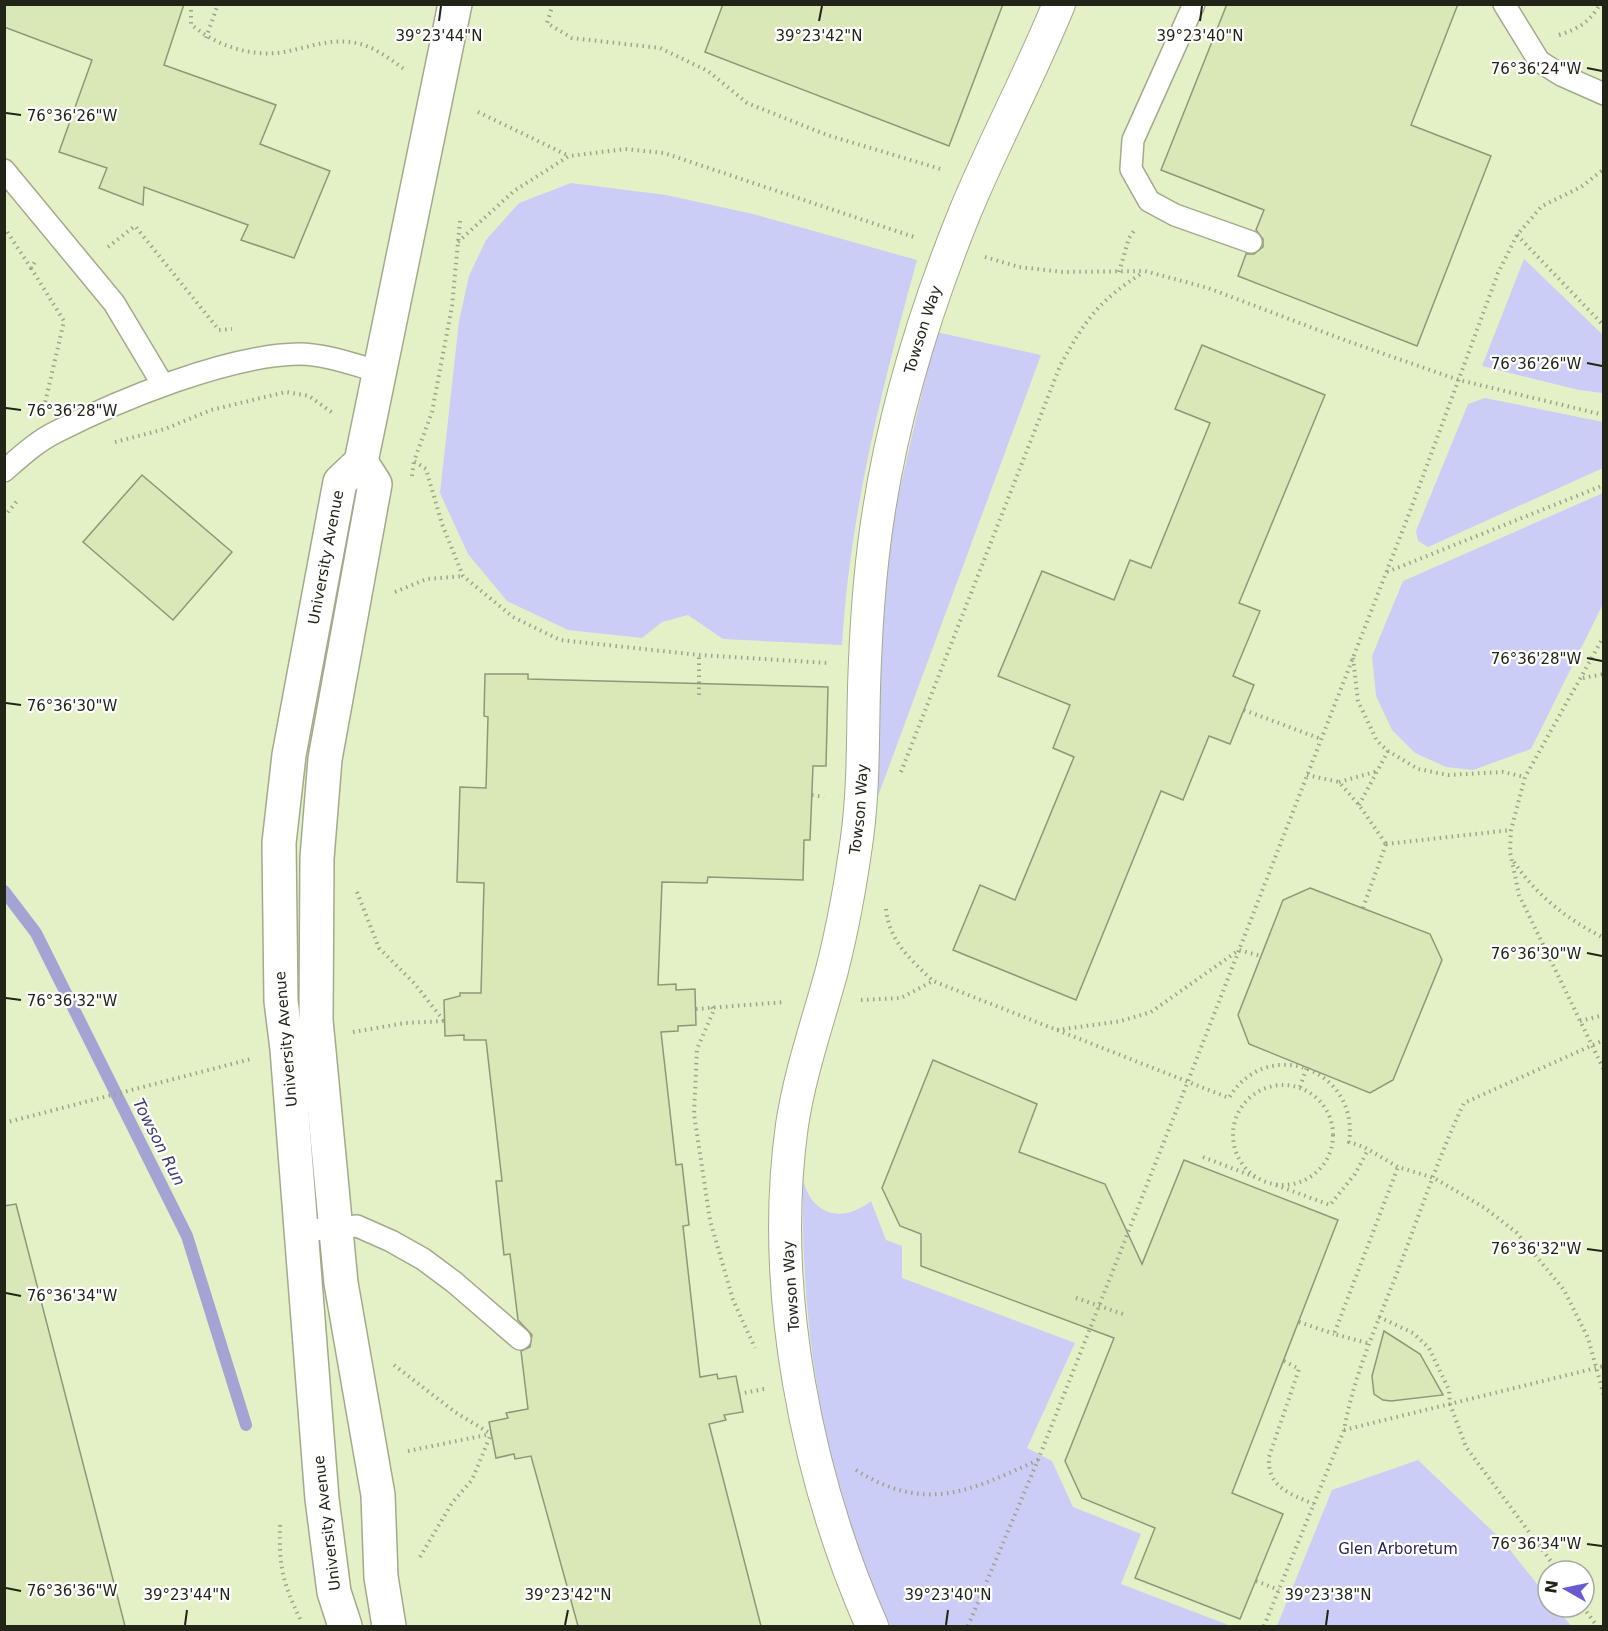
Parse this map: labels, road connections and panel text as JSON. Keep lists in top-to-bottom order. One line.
{"streets":{"street":["Towson Way","University Avenue"]},"water":["Towson Run"],"parks":["Glen Arboretum"],"north":"left","coordinates":["39°23'44\"N","39°23'42\"N","39°23'40\"N","76°36'24\"W","76°36'26\"W","76°36'28\"W","76°36'30\"W","76°36'32\"W","76°36'34\"W","76°36'36\"W","39°23'38\"N"]}
